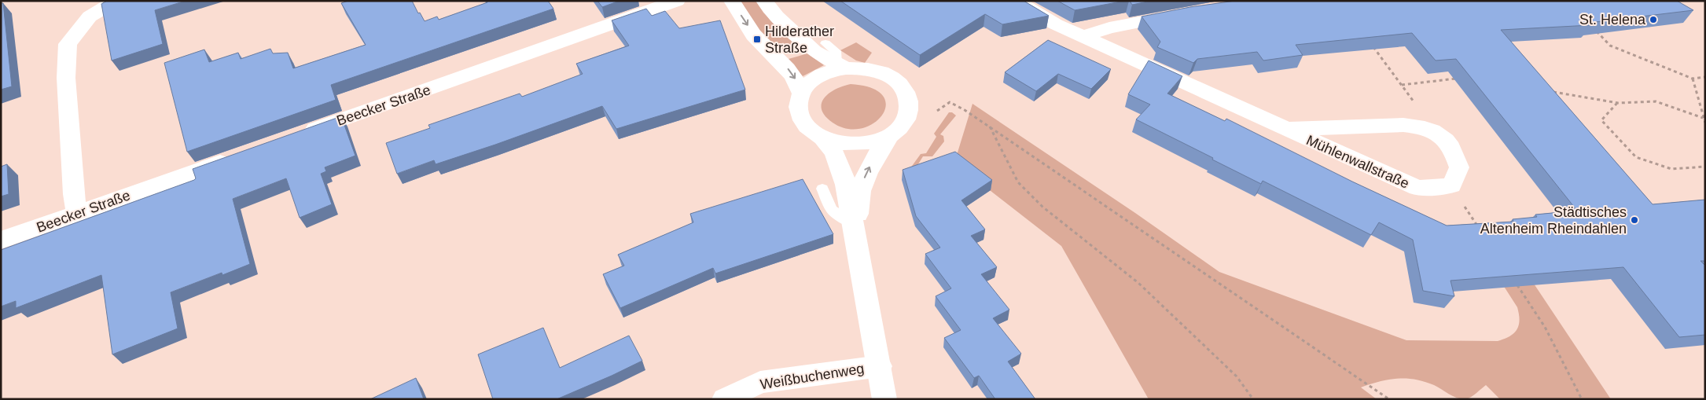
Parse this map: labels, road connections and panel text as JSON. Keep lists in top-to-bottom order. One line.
{"streets":{"street":["Beecker Straße","Mühlenwallstraße","Weißbuchenweg"]},"places":{"other":["St. Helena","Städtisches Altenheim Rheindahlen"],"transit":["Hilderather Straße"]}}
